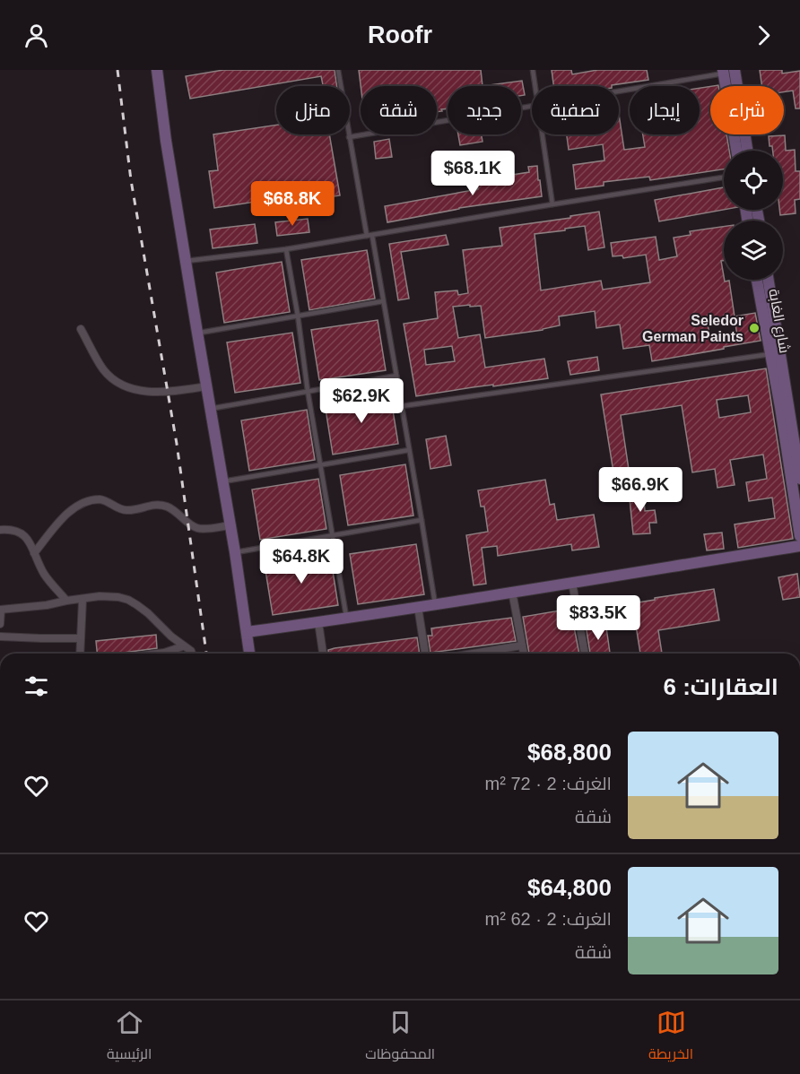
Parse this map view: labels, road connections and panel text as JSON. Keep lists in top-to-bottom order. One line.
{"streets":{"street":["شارع الغابة"]},"places":["Seledor German Paints"],"page":{"header":"Roofr","chip":["شراء","إيجار","تصفية","جديد","شقة","منزل"],"price":["$68.1K","$68.8K","$62.9K","$66.9K","$64.8K","$83.5K"],"heading":"العقارات: 6","list":[{"name":"$68,800","note":"الغرف: 2 · 72 m² · شقة"},{"name":"$64,800","note":"الغرف: 2 · 62 m² · شقة"}],"tabs":["الخريطة","المحفوظات","الرئيسية"]}}
